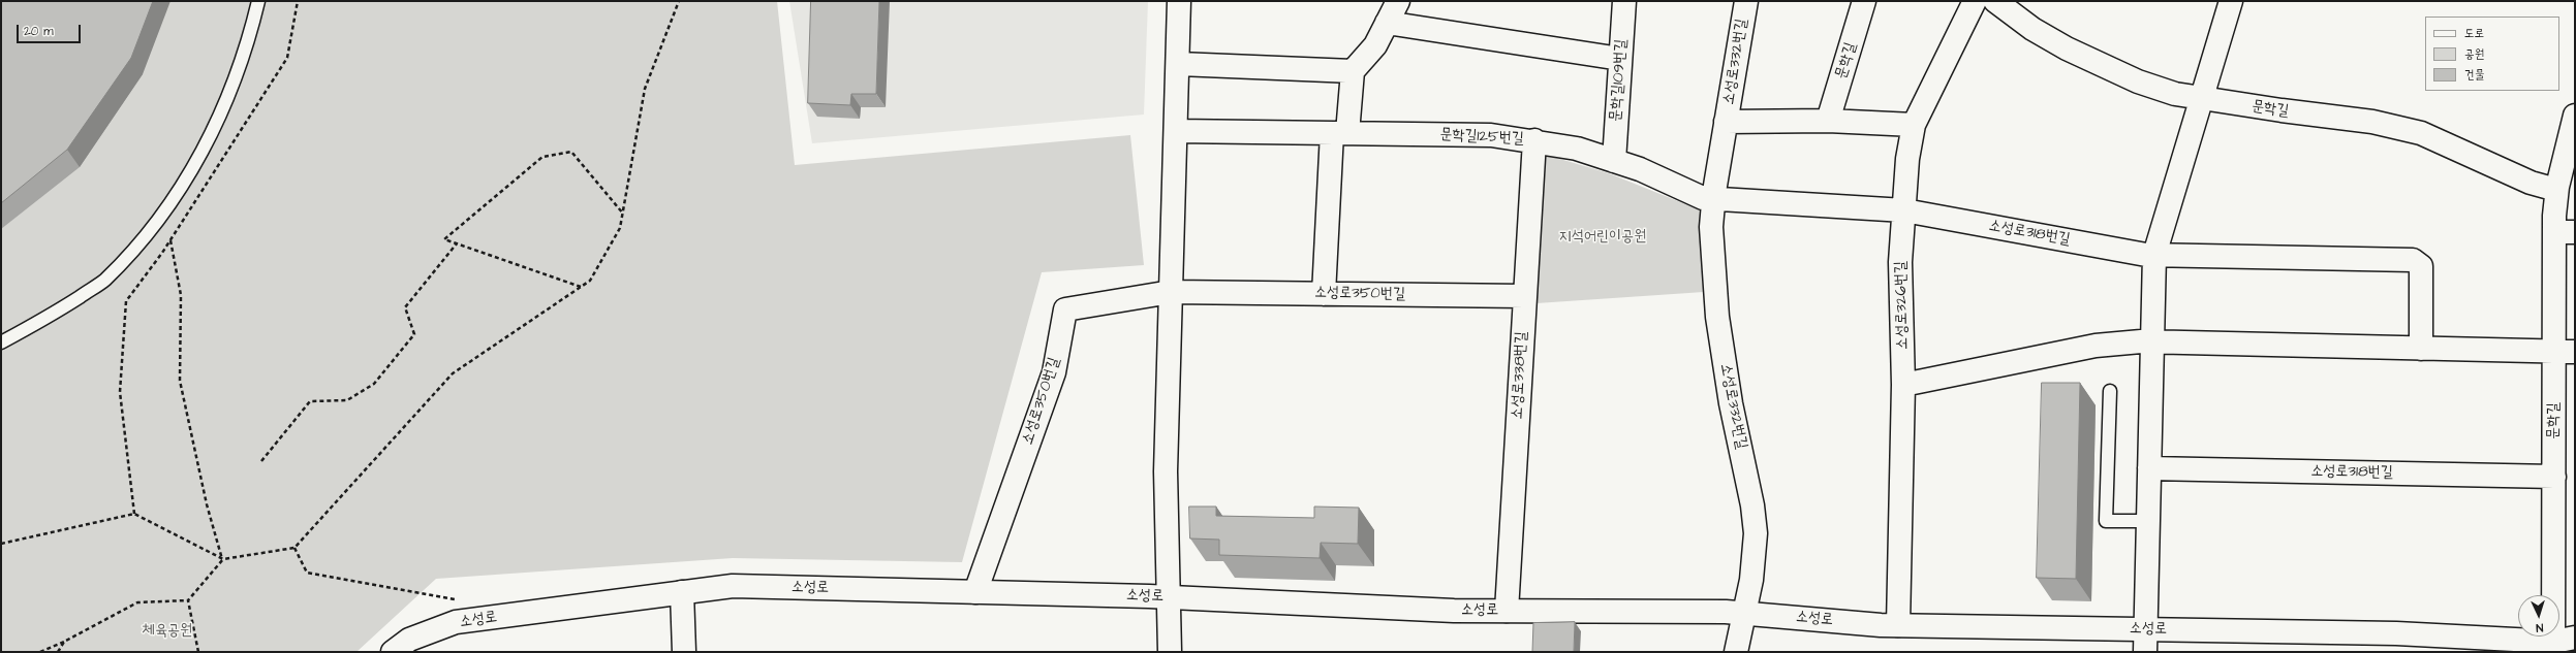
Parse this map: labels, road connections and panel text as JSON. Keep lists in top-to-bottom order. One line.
{"streets":{"street":["문학길","소성로332번길","문학길109번길","문학길125번길","소성로318번길","소성로350번길","소성로326번길","소성로338번길","소성로"]},"crossings":[["문학길","소성로332번길"],["문학길","소성로318번길"],["문학길","소성로"],["소성로332번길","문학길125번길"],["소성로332번길","소성로326번길"],["소성로332번길","소성로"],["문학길109번길","문학길125번길"],["문학길125번길","소성로338번길"],["소성로318번길","소성로326번길"],["소성로350번길","소성로338번길"],["소성로350번길","소성로"],["소성로326번길","소성로"],["소성로338번길","소성로"]],"parks":["지석어린이공원","체육공원"],"legend":["도로","공원","건물"],"scale_bar":"20 m","north":"bottom"}
